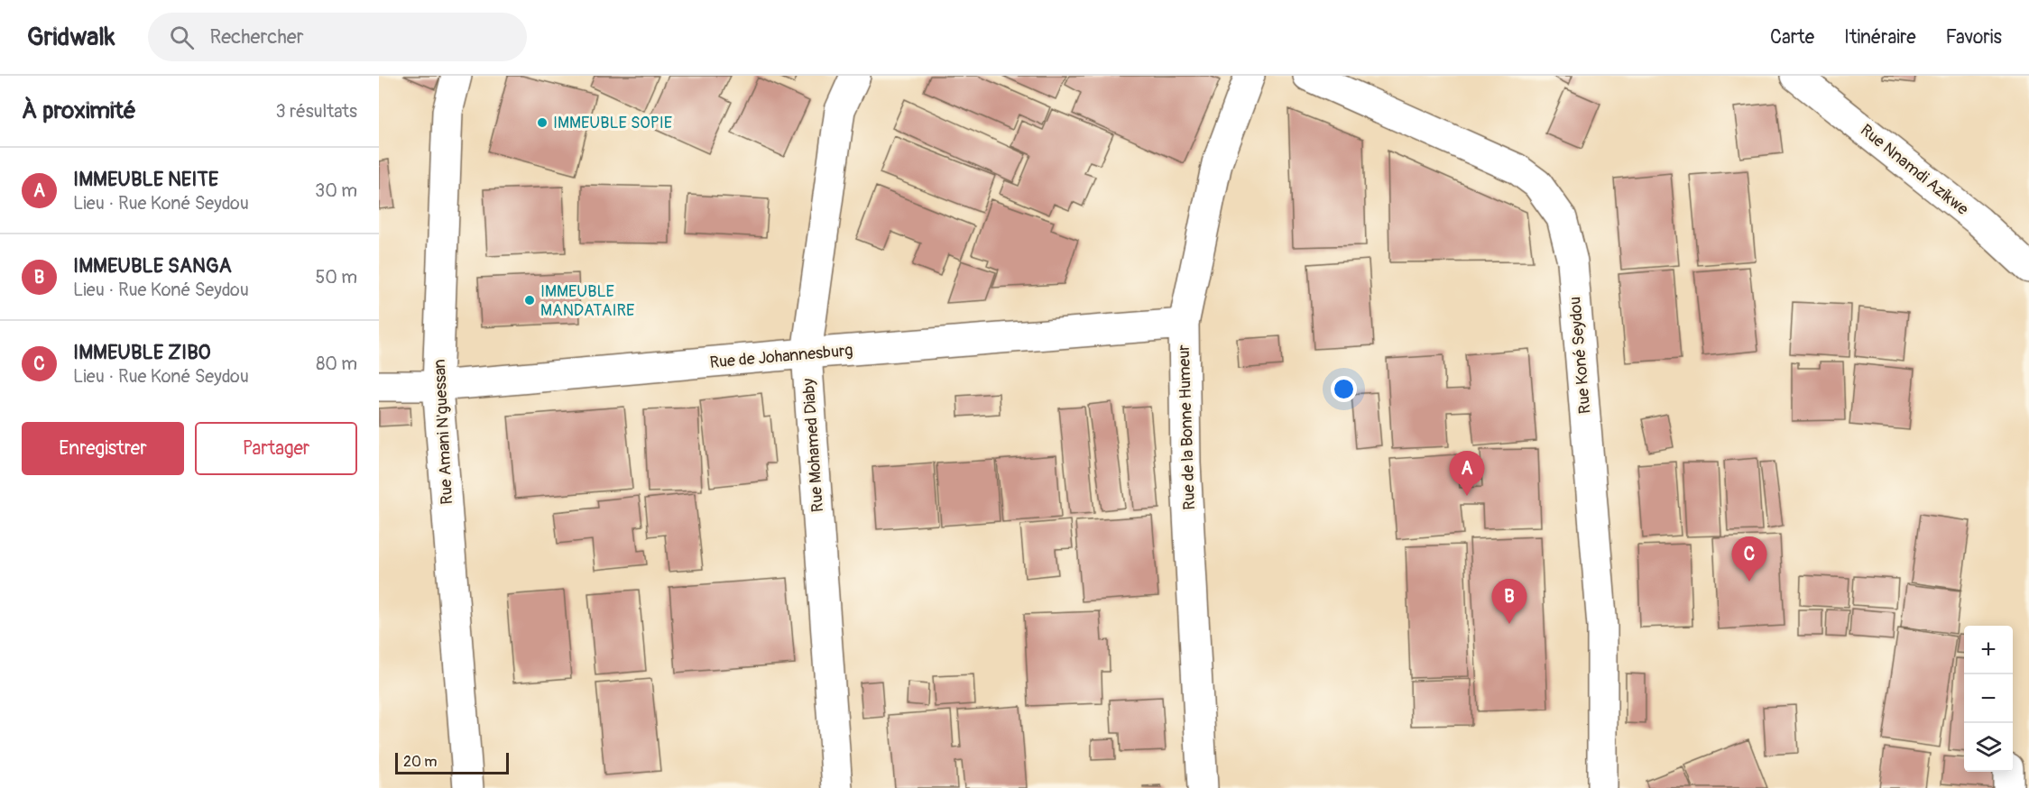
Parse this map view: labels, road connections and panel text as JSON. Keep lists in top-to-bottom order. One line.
{"streets":{"street":["Rue Nnamdi Azikwe","Rue Koné Seydou","Rue de Johannesburg","Rue de la Bonne Humeur","Rue Amani N'guessan","Rue Mohamed Diaby"]},"crossings":[["Rue de Johannesburg","Rue de la Bonne Humeur"],["Rue de Johannesburg","Rue Amani N'guessan"],["Rue de Johannesburg","Rue Mohamed Diaby"]],"places":["IMMEUBLE SOPIE","IMMEUBLE MANDATAIRE"],"scale_bar":"20 m","page":{"header":"Gridwalk","search":"Rechercher","nav":["Carte","Itinéraire","Favoris"],"heading":["À proximité","3 résultats"],"list":[{"mark":"A","name":"IMMEUBLE NEITE","note":"Lieu · Rue Koné Seydou","value":"30 m"},{"mark":"B","name":"IMMEUBLE SANGA","note":"Lieu · Rue Koné Seydou","value":"50 m"},{"mark":"C","name":"IMMEUBLE ZIBO","note":"Lieu · Rue Koné Seydou","value":"80 m"}],"buttons":["Enregistrer","Partager"],"pins":["A","C","B"],"map_buttons":["+","−"],"scale":"20 m"}}
